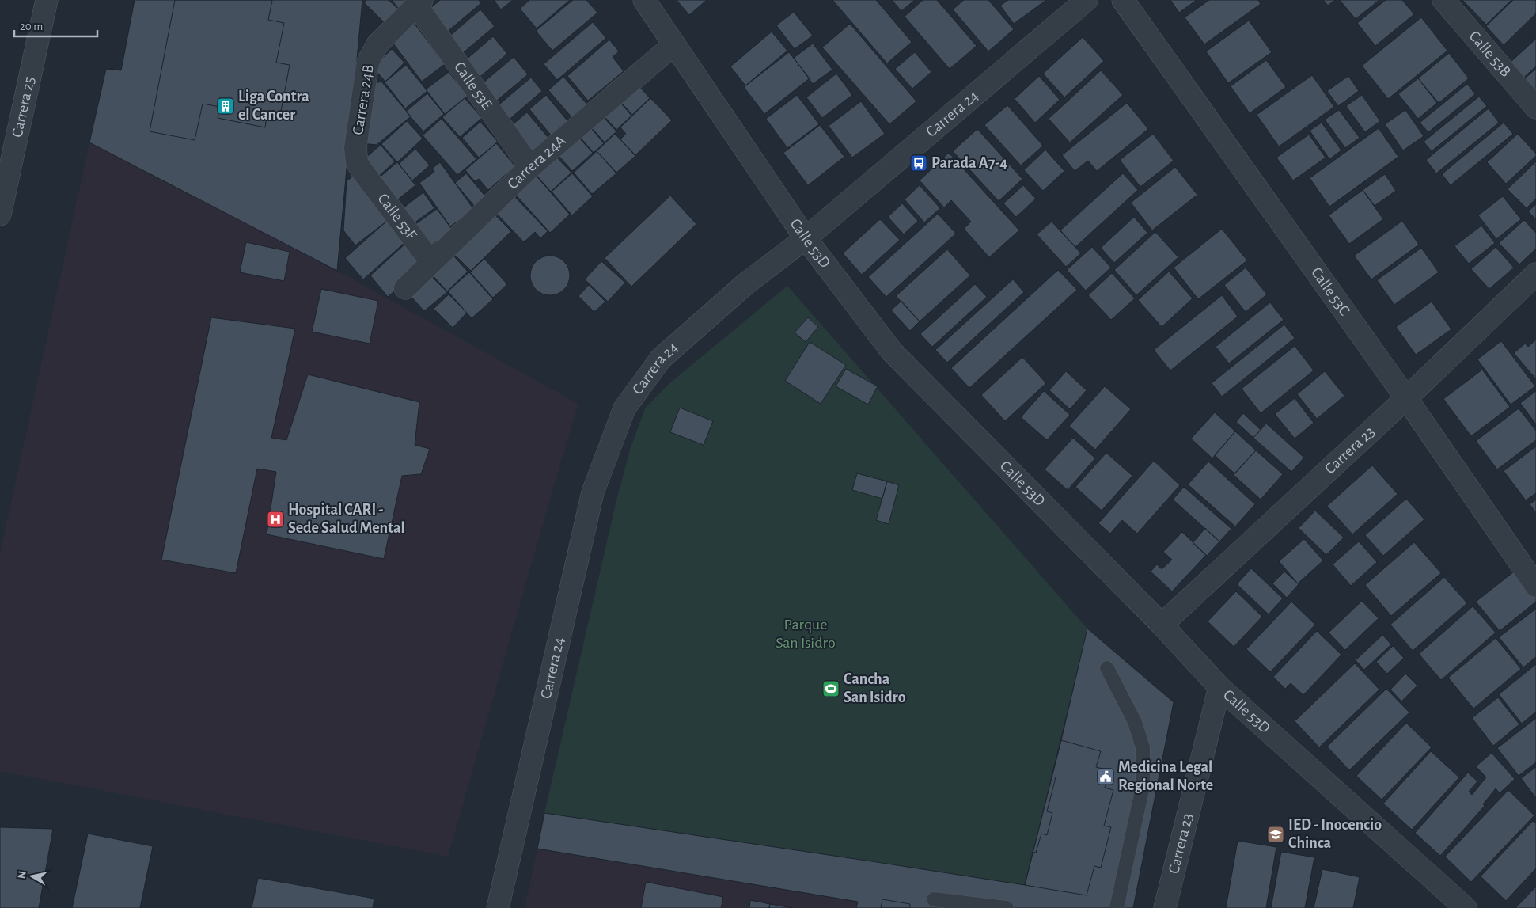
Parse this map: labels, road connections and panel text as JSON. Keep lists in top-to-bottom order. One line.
{"streets":{"street":["Calle 53B","Calle 53E","Carrera 24B","Carrera 25","Carrera 24","Carrera 24A","Calle 53F","Calle 53D","Calle 53C","Carrera 23"]},"crossings":[["Calle 53E","Carrera 24B"],["Calle 53E","Carrera 24A"],["Carrera 24B","Calle 53F"],["Carrera 24","Calle 53D"],["Carrera 24A","Calle 53F"],["Carrera 24A","Calle 53D"],["Calle 53D","Carrera 23"],["Calle 53C","Carrera 23"]],"parks":["Parque San Isidro"],"places":{"building":["Liga Contra el Cancer"],"bus stop":["Parada A7-4"],"hospital":["Hospital CARI - Sede Salud Mental"],"sports":["Cancha San Isidro"],"public building":["Medicina Legal Regional Norte"],"school or university":["IED - Inocencio Chinca"]},"scale_bar":"20 m","north":"left"}
